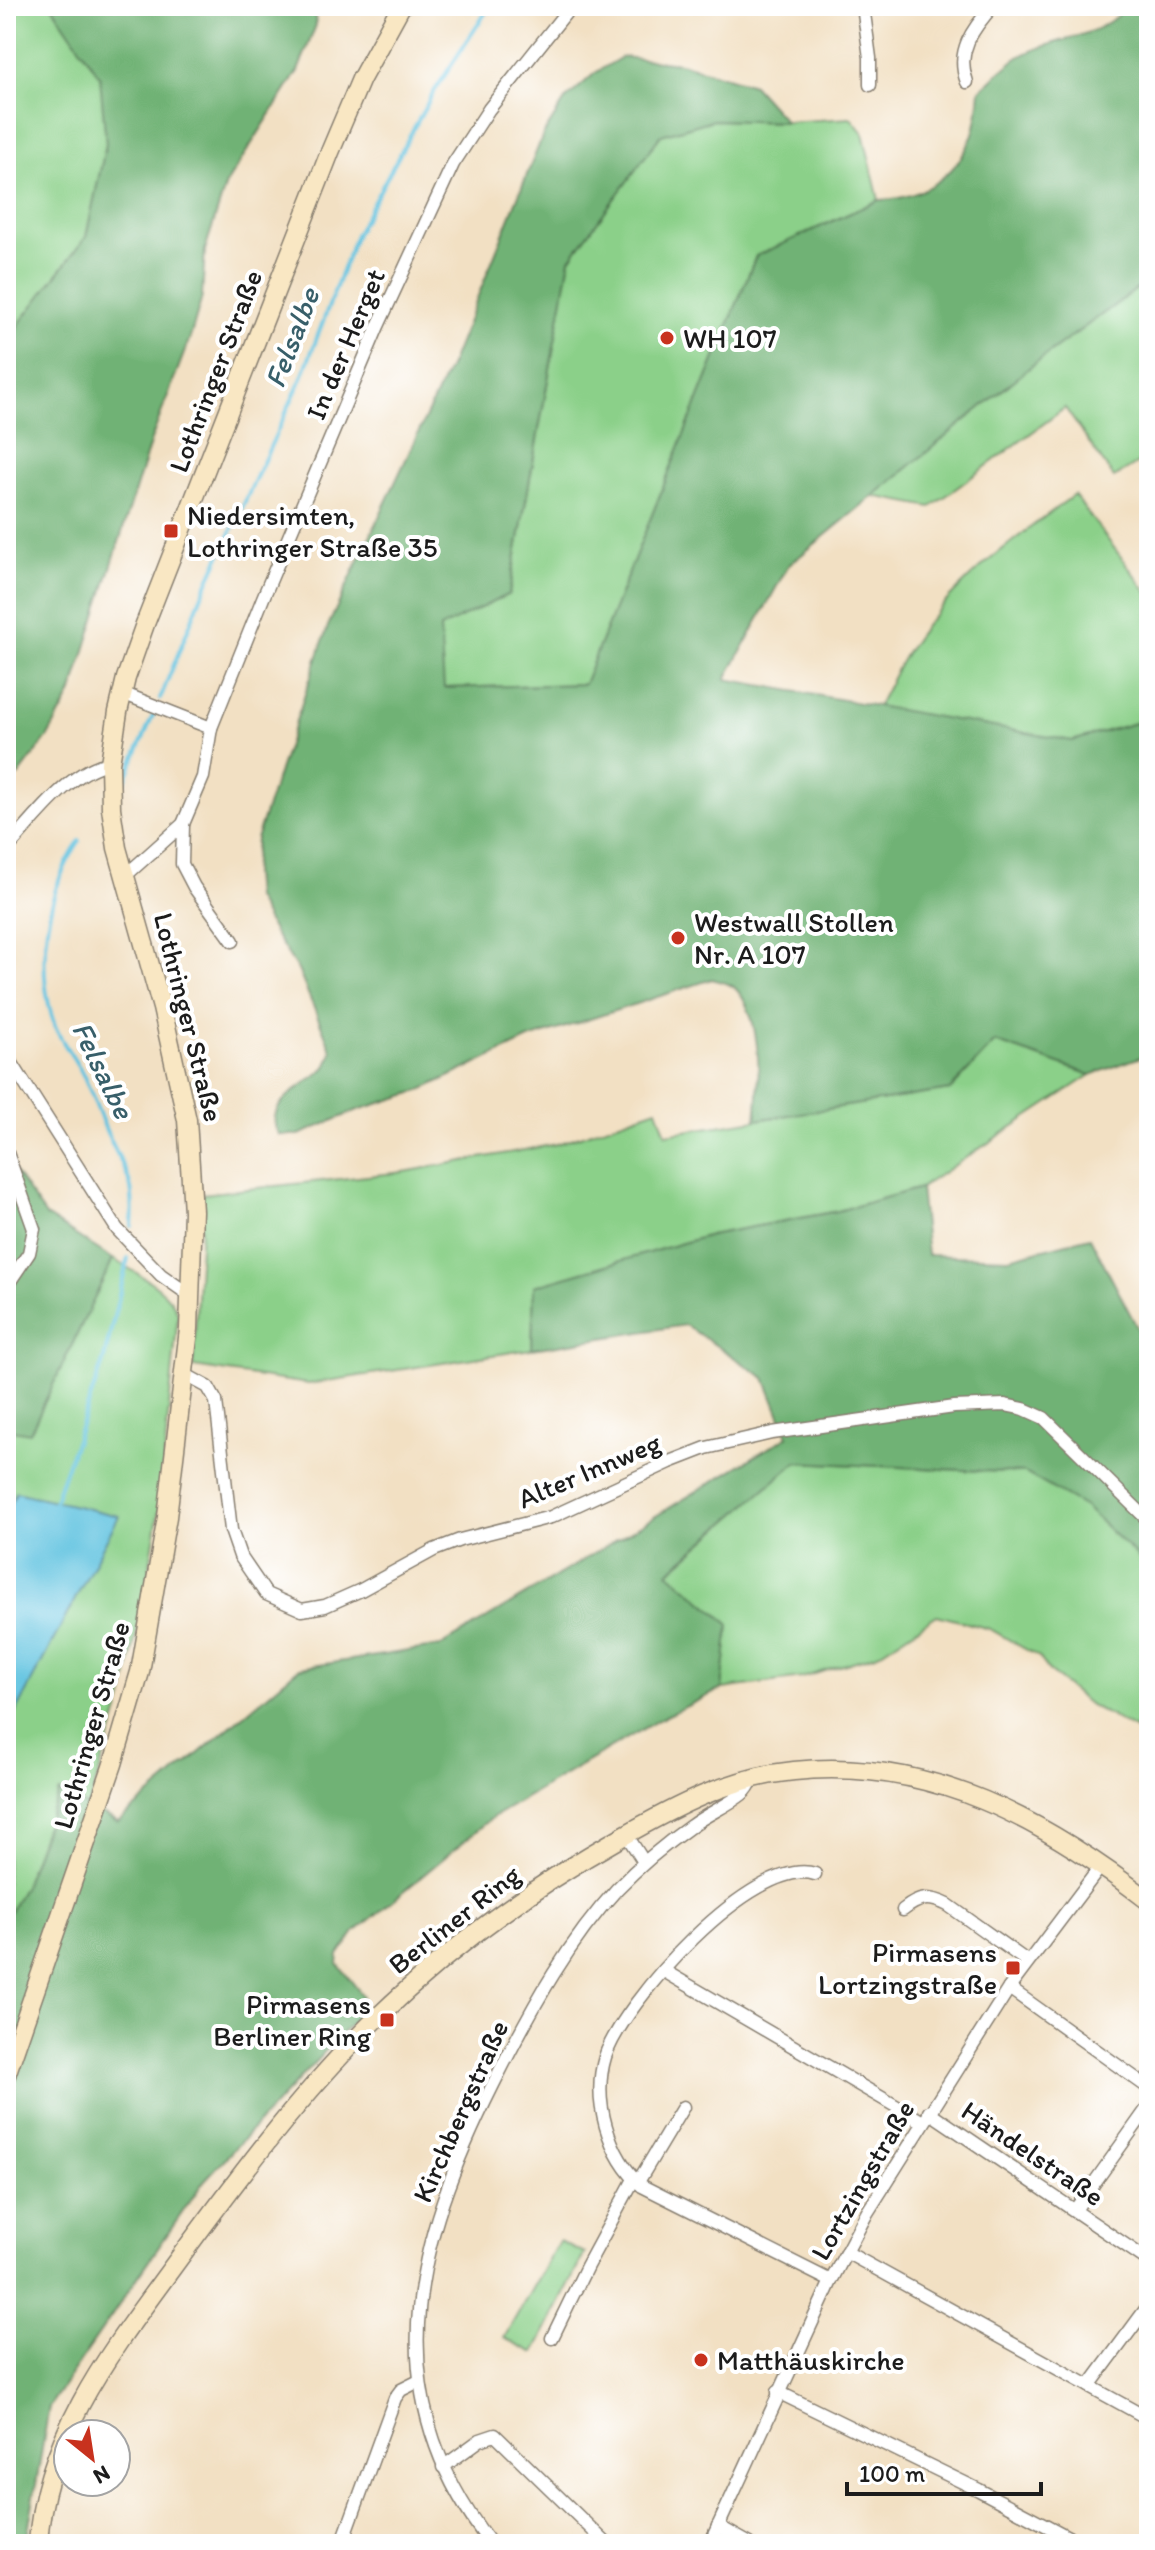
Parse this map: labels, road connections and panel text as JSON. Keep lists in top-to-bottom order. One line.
{"streets":{"main road":["Lothringer Straße","Berliner Ring"],"street":["In der Herget","Alter Innweg","Kirchbergstraße","Händelstraße","Lortzingstraße"]},"crossings":[["In der Herget","Lothringer Straße"],["Lothringer Straße","Alter Innweg"],["Berliner Ring","Kirchbergstraße"],["Berliner Ring","Lortzingstraße"],["Händelstraße","Lortzingstraße"]],"water":["Felsalbe"],"places":{"other":["WH 107","Westwall Stollen Nr. A 107","Matthäuskirche"],"transit":["Niedersimten, Lothringer Straße 35","Pirmasens Lortzingstraße","Pirmasens Berliner Ring"]},"scale_bar":"100 m","north":"bottom right"}
